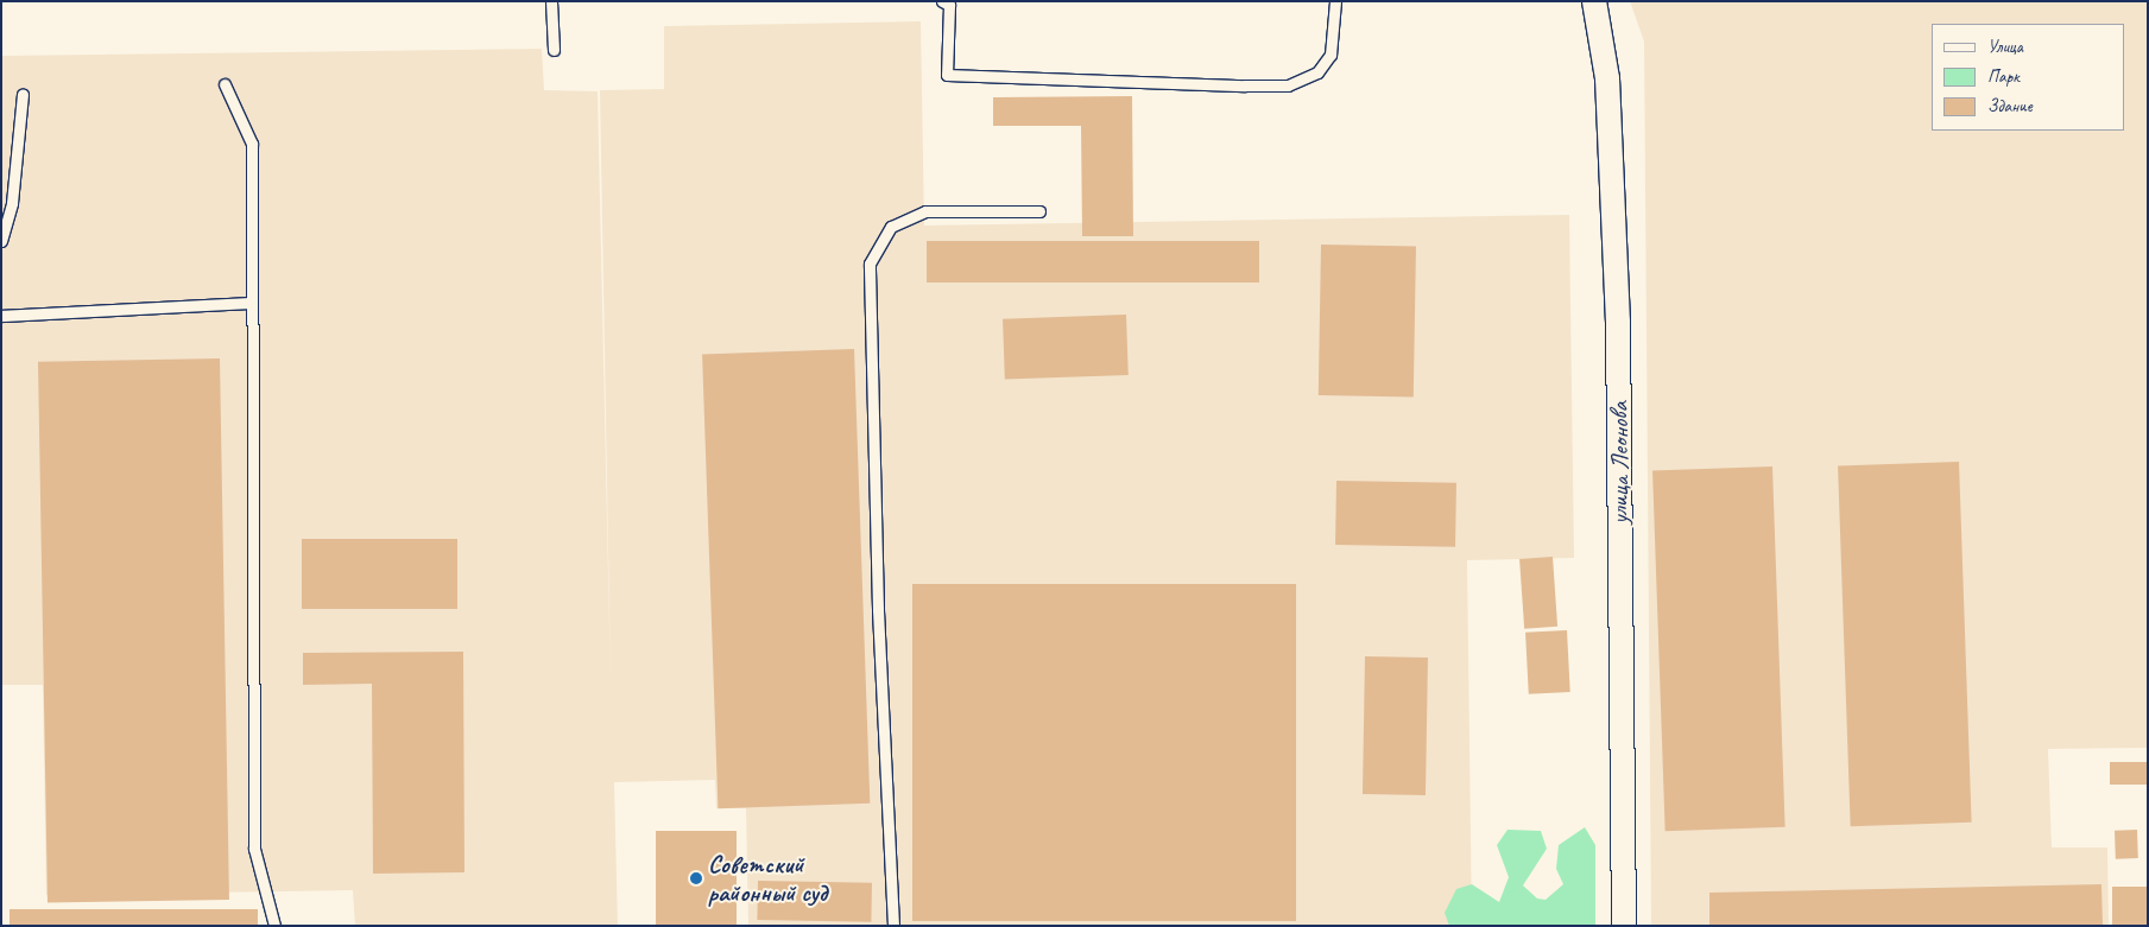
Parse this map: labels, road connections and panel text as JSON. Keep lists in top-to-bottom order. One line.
{"streets":{"street":["улица Леонова"]},"places":["Советский районный суд"],"legend":["Улица","Парк","Здание"]}
